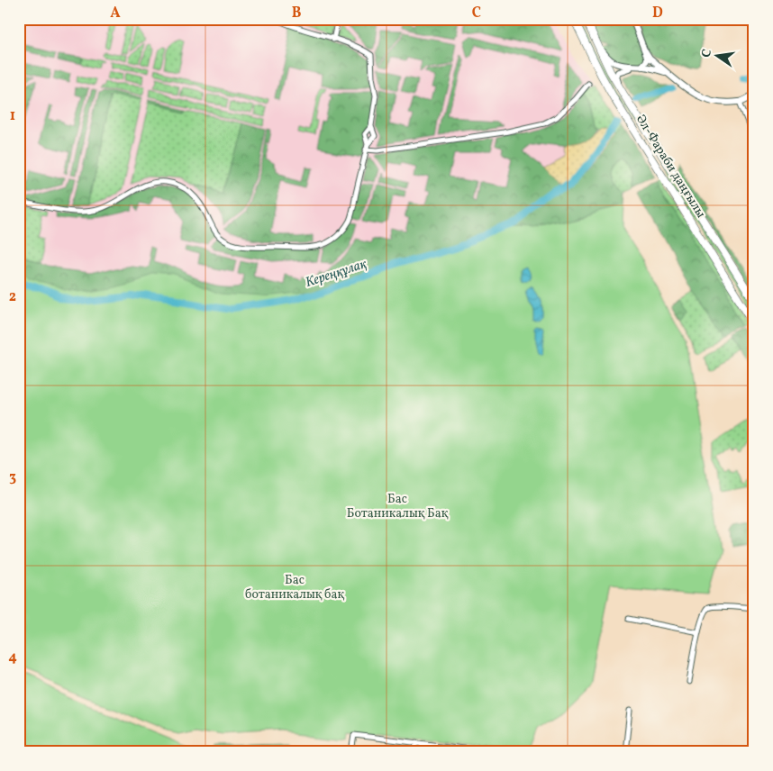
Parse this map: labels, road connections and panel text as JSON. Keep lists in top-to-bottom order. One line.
{"streets":{"main road":["Әл-Фараби даңғылы"]},"water":["Кереңқұлақ"],"parks":["Бас Ботаникалық Бақ","Бас ботаникалық бақ"],"north":"left","grid":{"columns":["A","B","C","D"],"rows":["1","2","3","4"]}}
